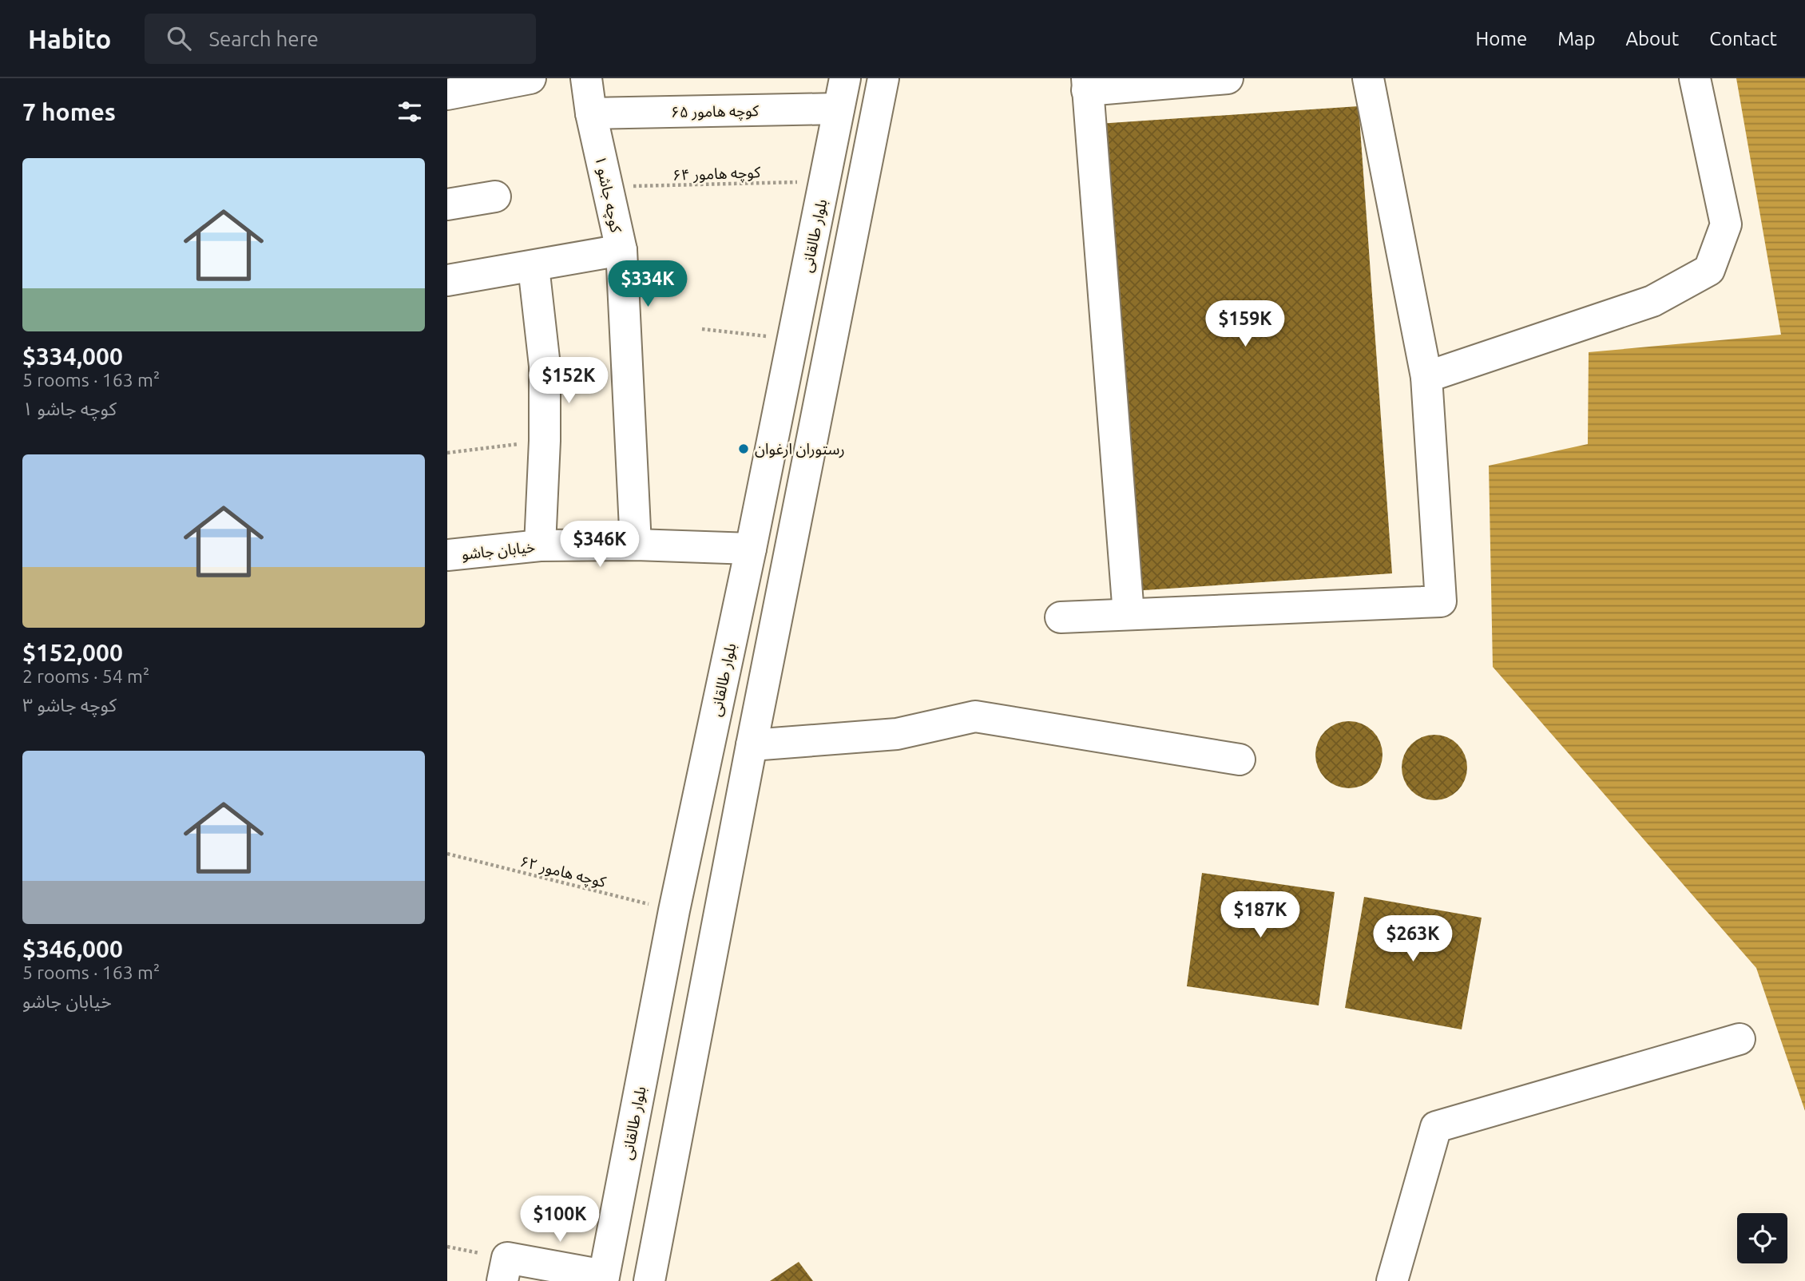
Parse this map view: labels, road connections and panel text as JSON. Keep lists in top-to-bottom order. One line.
{"streets":{"main road":["کوچه هامور ۶۵","کوچه جاشو ۱","بلوار طالقانی","خیابان جاشو"],"path":["کوچه هامور ۶۴","کوچه هامور ۶۲"]},"crossings":[["کوچه هامور ۶۵","کوچه جاشو ۱"],["کوچه هامور ۶۵","بلوار طالقانی"],["کوچه هامور ۶۴","کوچه جاشو ۱"],["کوچه هامور ۶۴","بلوار طالقانی"],["کوچه جاشو ۱","خیابان جاشو"],["بلوار طالقانی","خیابان جاشو"],["بلوار طالقانی","کوچه هامور ۶۲"]],"places":["رستوران ارغوان"],"page":{"header":"Habito","search":"Search here","nav":["Home","Map","About","Contact"],"heading":"7 homes","list":[{"name":"$334,000","note":"5 rooms · 163 m² · کوچه جاشو ۱"},{"name":"$152,000","note":"2 rooms · 54 m² · کوچه جاشو ۳"},{"name":"$346,000","note":"5 rooms · 163 m² · خیابان جاشو"}],"price":["$334K","$159K","$152K","$346K","$187K","$263K","$100K"]}}
